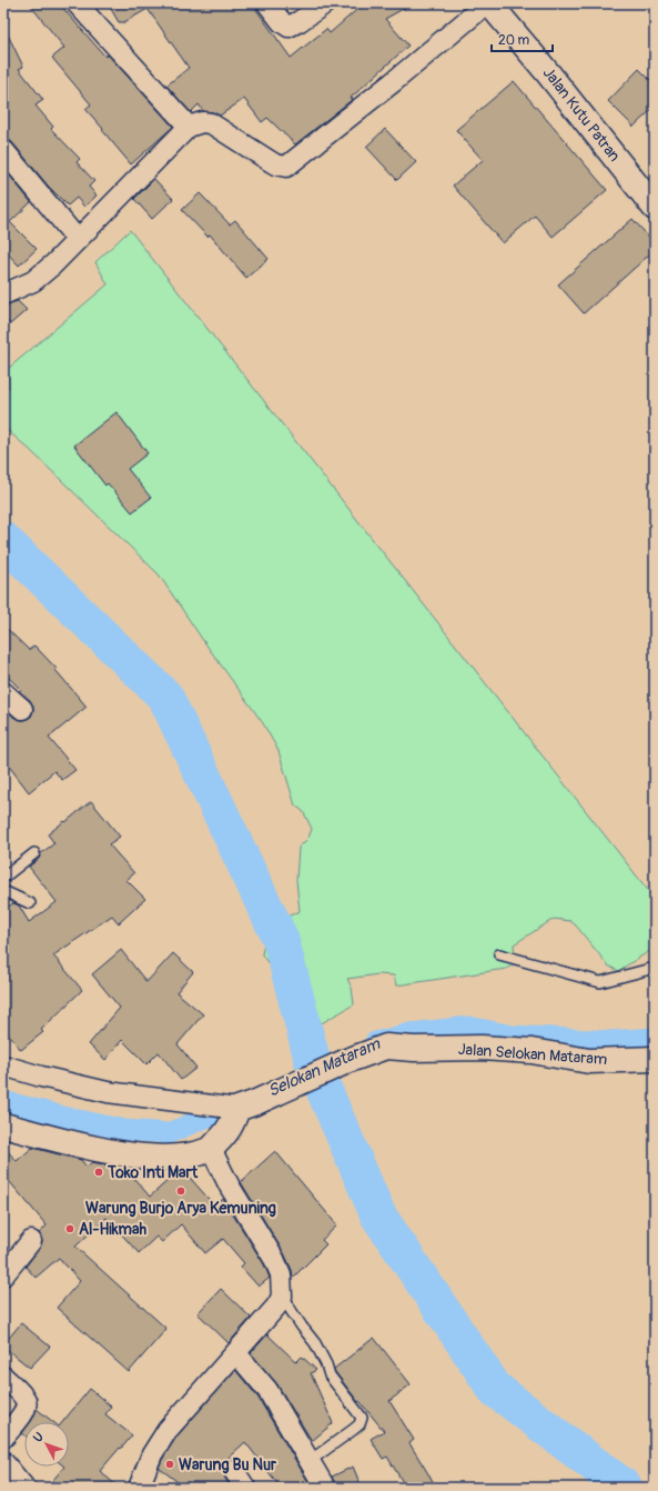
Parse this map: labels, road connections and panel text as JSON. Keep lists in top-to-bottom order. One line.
{"streets":{"street":["Jalan Kutu Patran","Jalan Selokan Mataram"]},"water":["Selokan Mataram"],"places":["Toko Inti Mart","Warung Burjo Arya Kemuning","Al-Hikmah","Warung Bu Nur"],"scale_bar":"20 m","north":"top left"}
